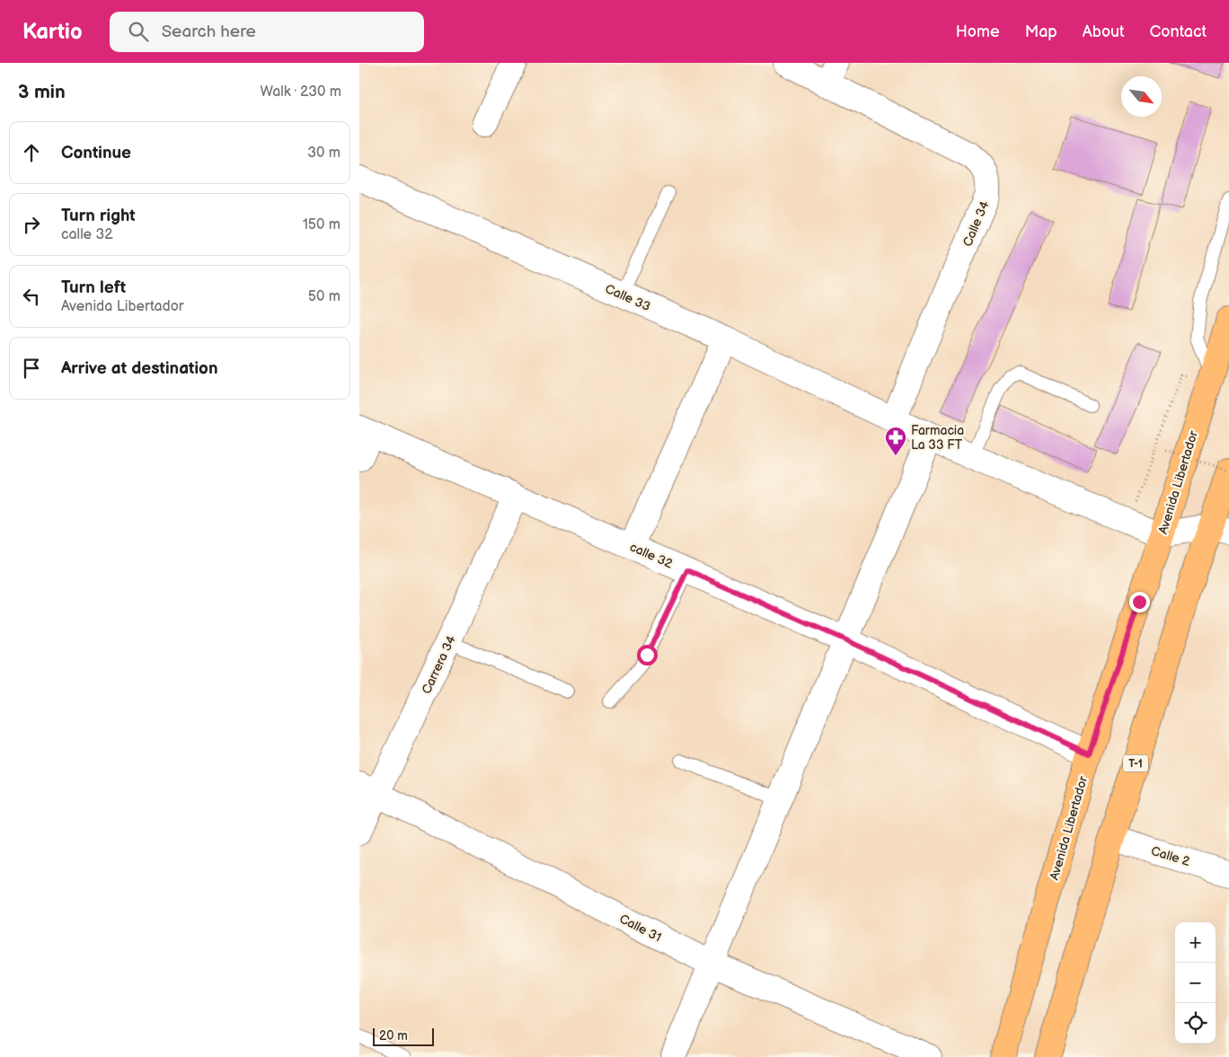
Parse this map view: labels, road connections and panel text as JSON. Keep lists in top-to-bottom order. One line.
{"streets":{"main road":["Avenida Libertador","T-1"],"street":["Calle 34","Calle 33","calle 32","Carrera 34","Calle 2","Calle 31"]},"crossings":[["Calle 34","Calle 33"],["Calle 33","Avenida Libertador"],["Avenida Libertador","calle 32"],["calle 32","Carrera 34"],["Carrera 34","Calle 31"],["T-1","Calle 2"]],"places":{"pharmacy":["Farmacia La 33 FT"]},"scale_bar":"20 m","north":"bottom right","page":{"header":"Kartio","search":"Search here","nav":["Home","Map","About","Contact"],"heading":["3 min","Walk · 230 m"],"list":[["Continue","30 m"],["Turn right","calle 32","150 m"],["Turn left","Avenida Libertador","50 m"],"Arrive at destination"],"map_buttons":["+","−"],"scale":"20 m"}}
